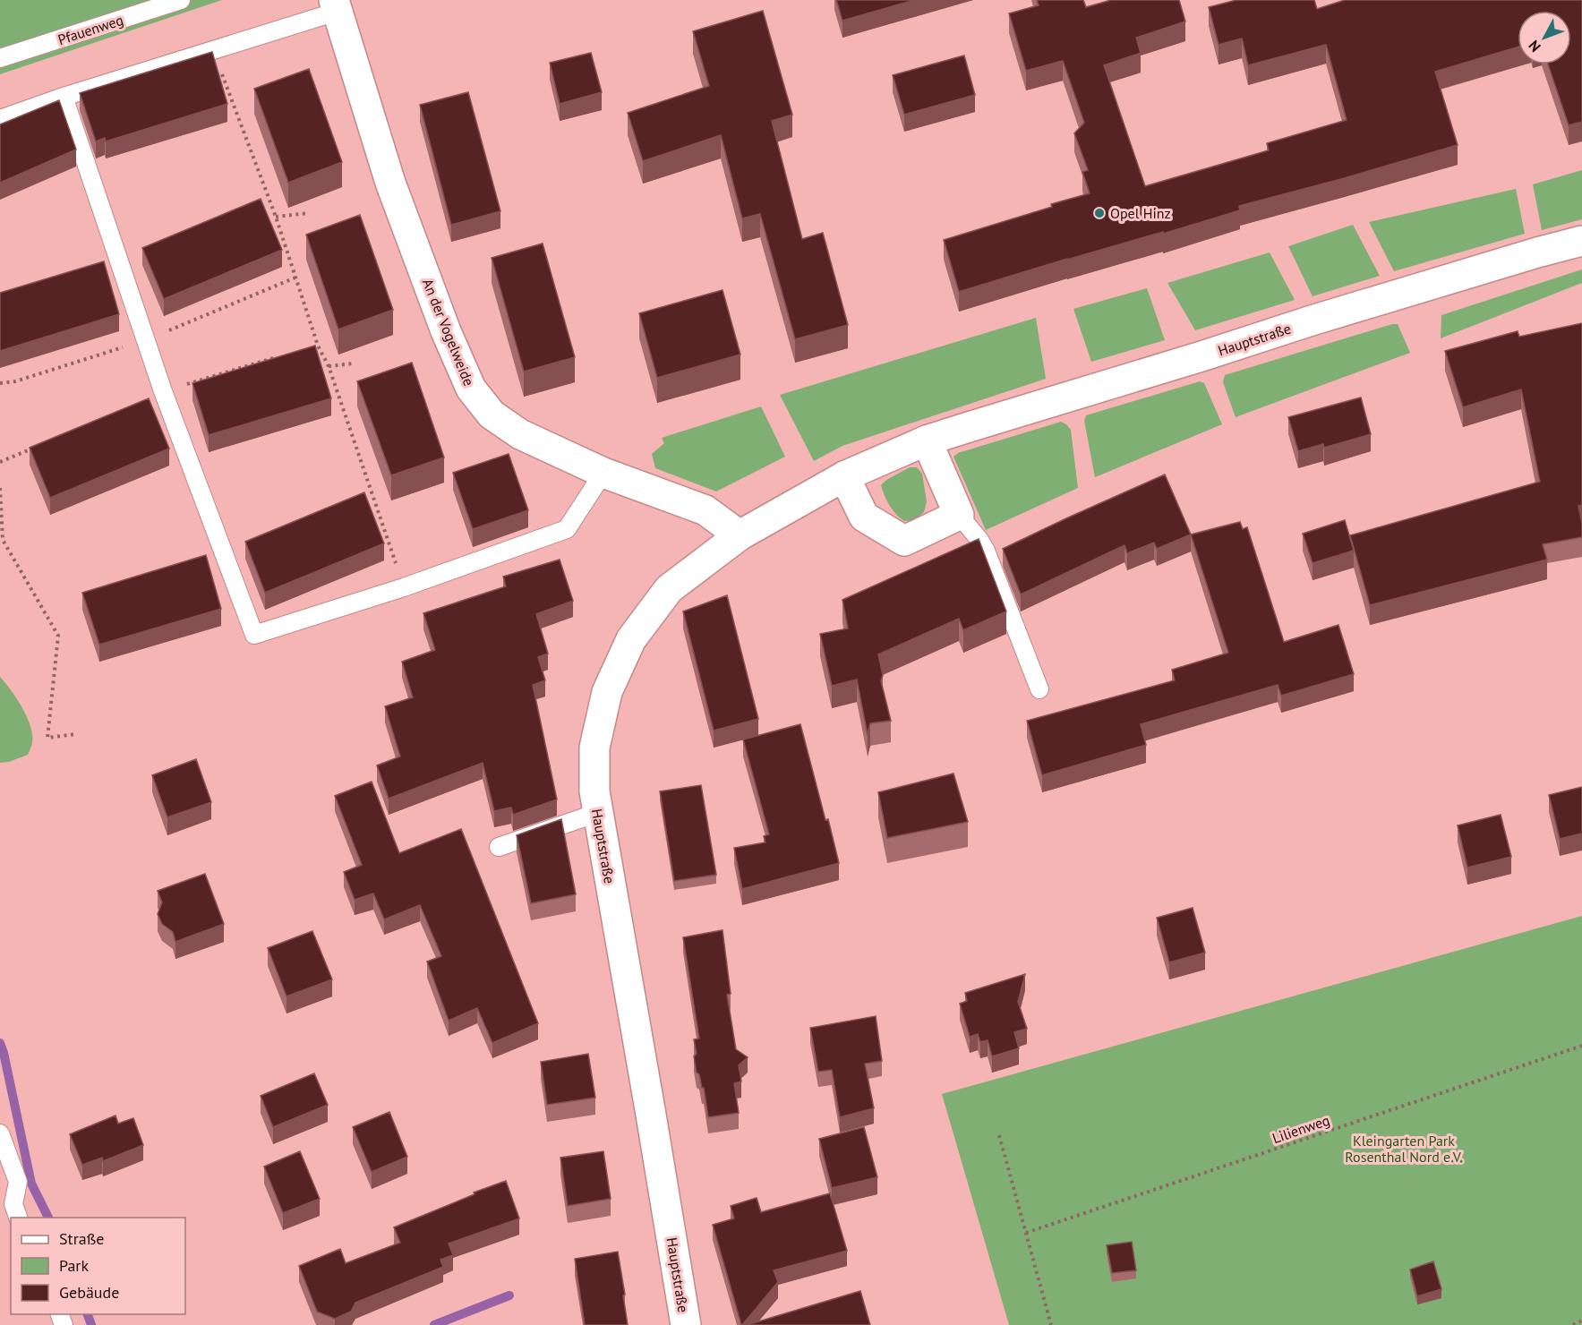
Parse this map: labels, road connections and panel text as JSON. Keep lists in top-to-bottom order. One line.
{"streets":{"street":["An der Vogelweide","Hauptstraße"],"lane":["Pfauenweg"],"path":["Lilienweg"]},"crossings":[["An der Vogelweide","Hauptstraße"]],"parks":["Kleingarten Park Rosenthal Nord e.V."],"places":["Opel Hinz"],"legend":["Straße","Park","Gebäude"],"north":"bottom left"}
